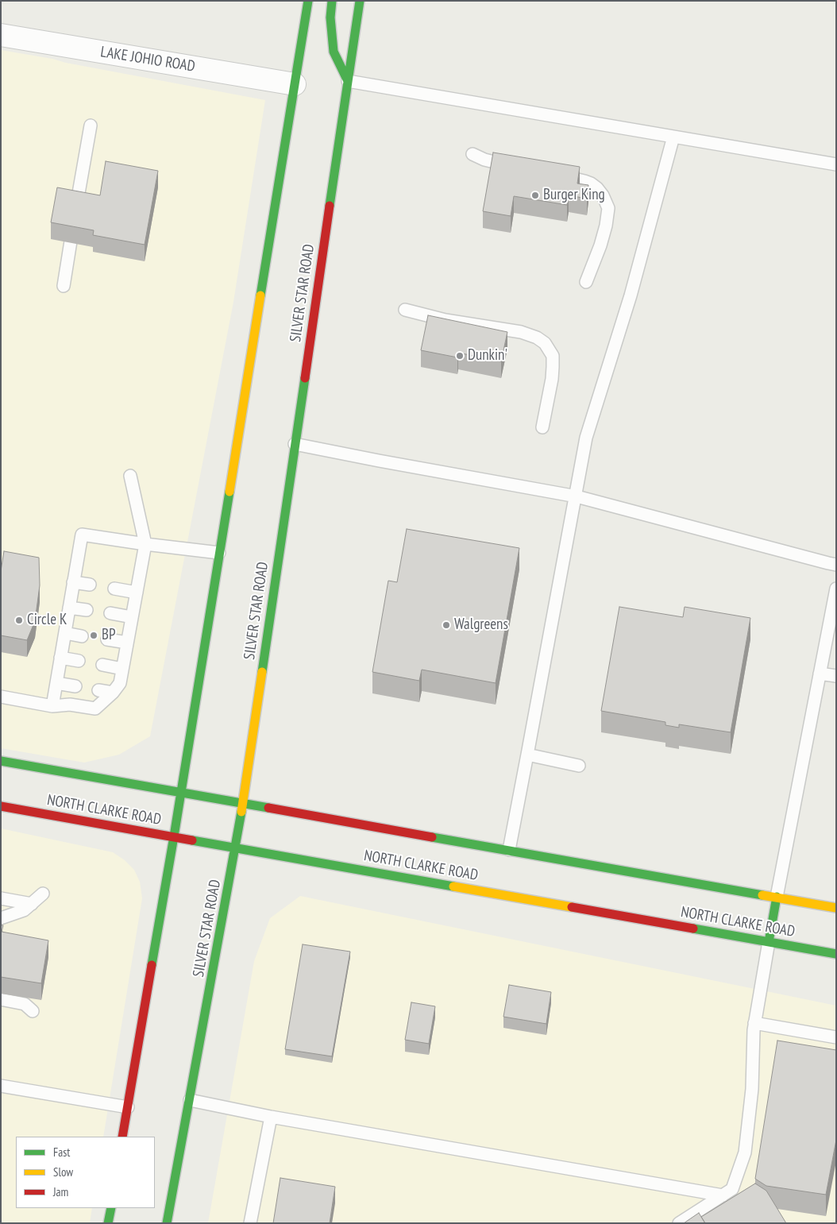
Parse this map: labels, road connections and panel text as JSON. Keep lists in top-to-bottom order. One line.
{"streets":{"main road":["SILVER STAR ROAD","NORTH CLARKE ROAD"],"street":["LAKE JOHIO ROAD"]},"crossings":[["SILVER STAR ROAD","NORTH CLARKE ROAD"]],"places":["Burger King","Dunkin'","Circle K","Walgreens","BP"],"legend":["Fast","Slow","Jam"]}
